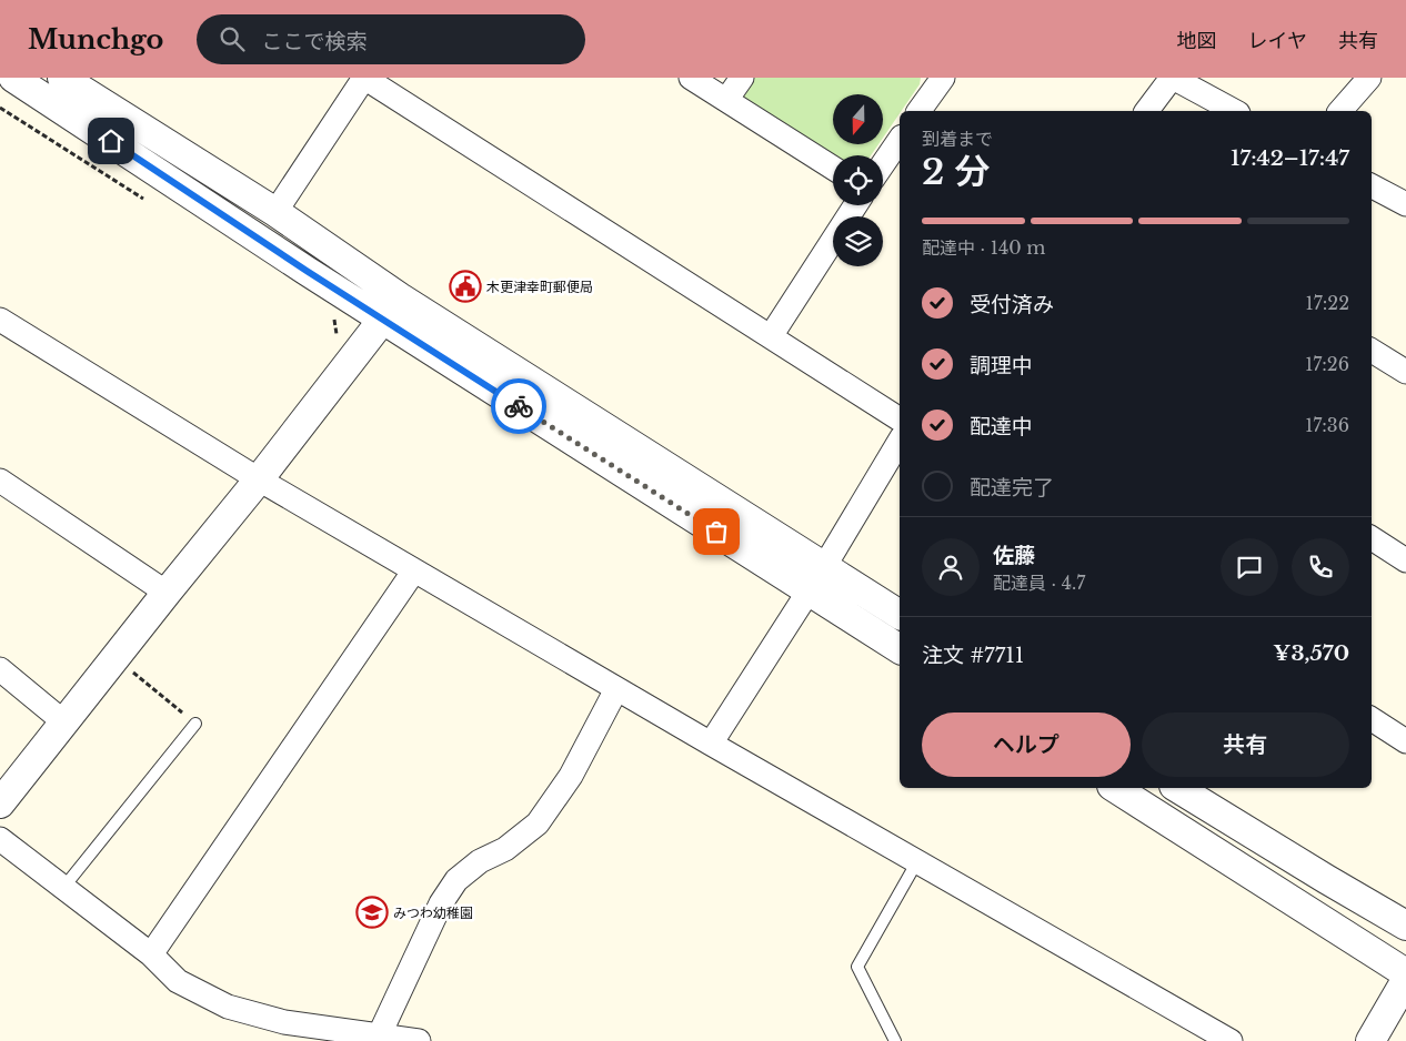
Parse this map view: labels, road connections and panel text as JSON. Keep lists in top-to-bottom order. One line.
{"places":{"public building":["木更津幸町郵便局"],"school or university":["みつわ幼稚園"]},"north":"bottom","page":{"header":"Munchgo","search":"ここで検索","nav":["地図","レイヤ","共有"],"heading":["2 分","到着まで","17:42–17:47"],"panel":["佐藤","配達員 · 4.7","注文 #7711","¥3,570"],"bar":"配達中 · 140 m","list":[["受付済み","17:22"],["調理中","17:26"],["配達中","17:36"],"配達完了"],"buttons":["ヘルプ","共有"]}}
